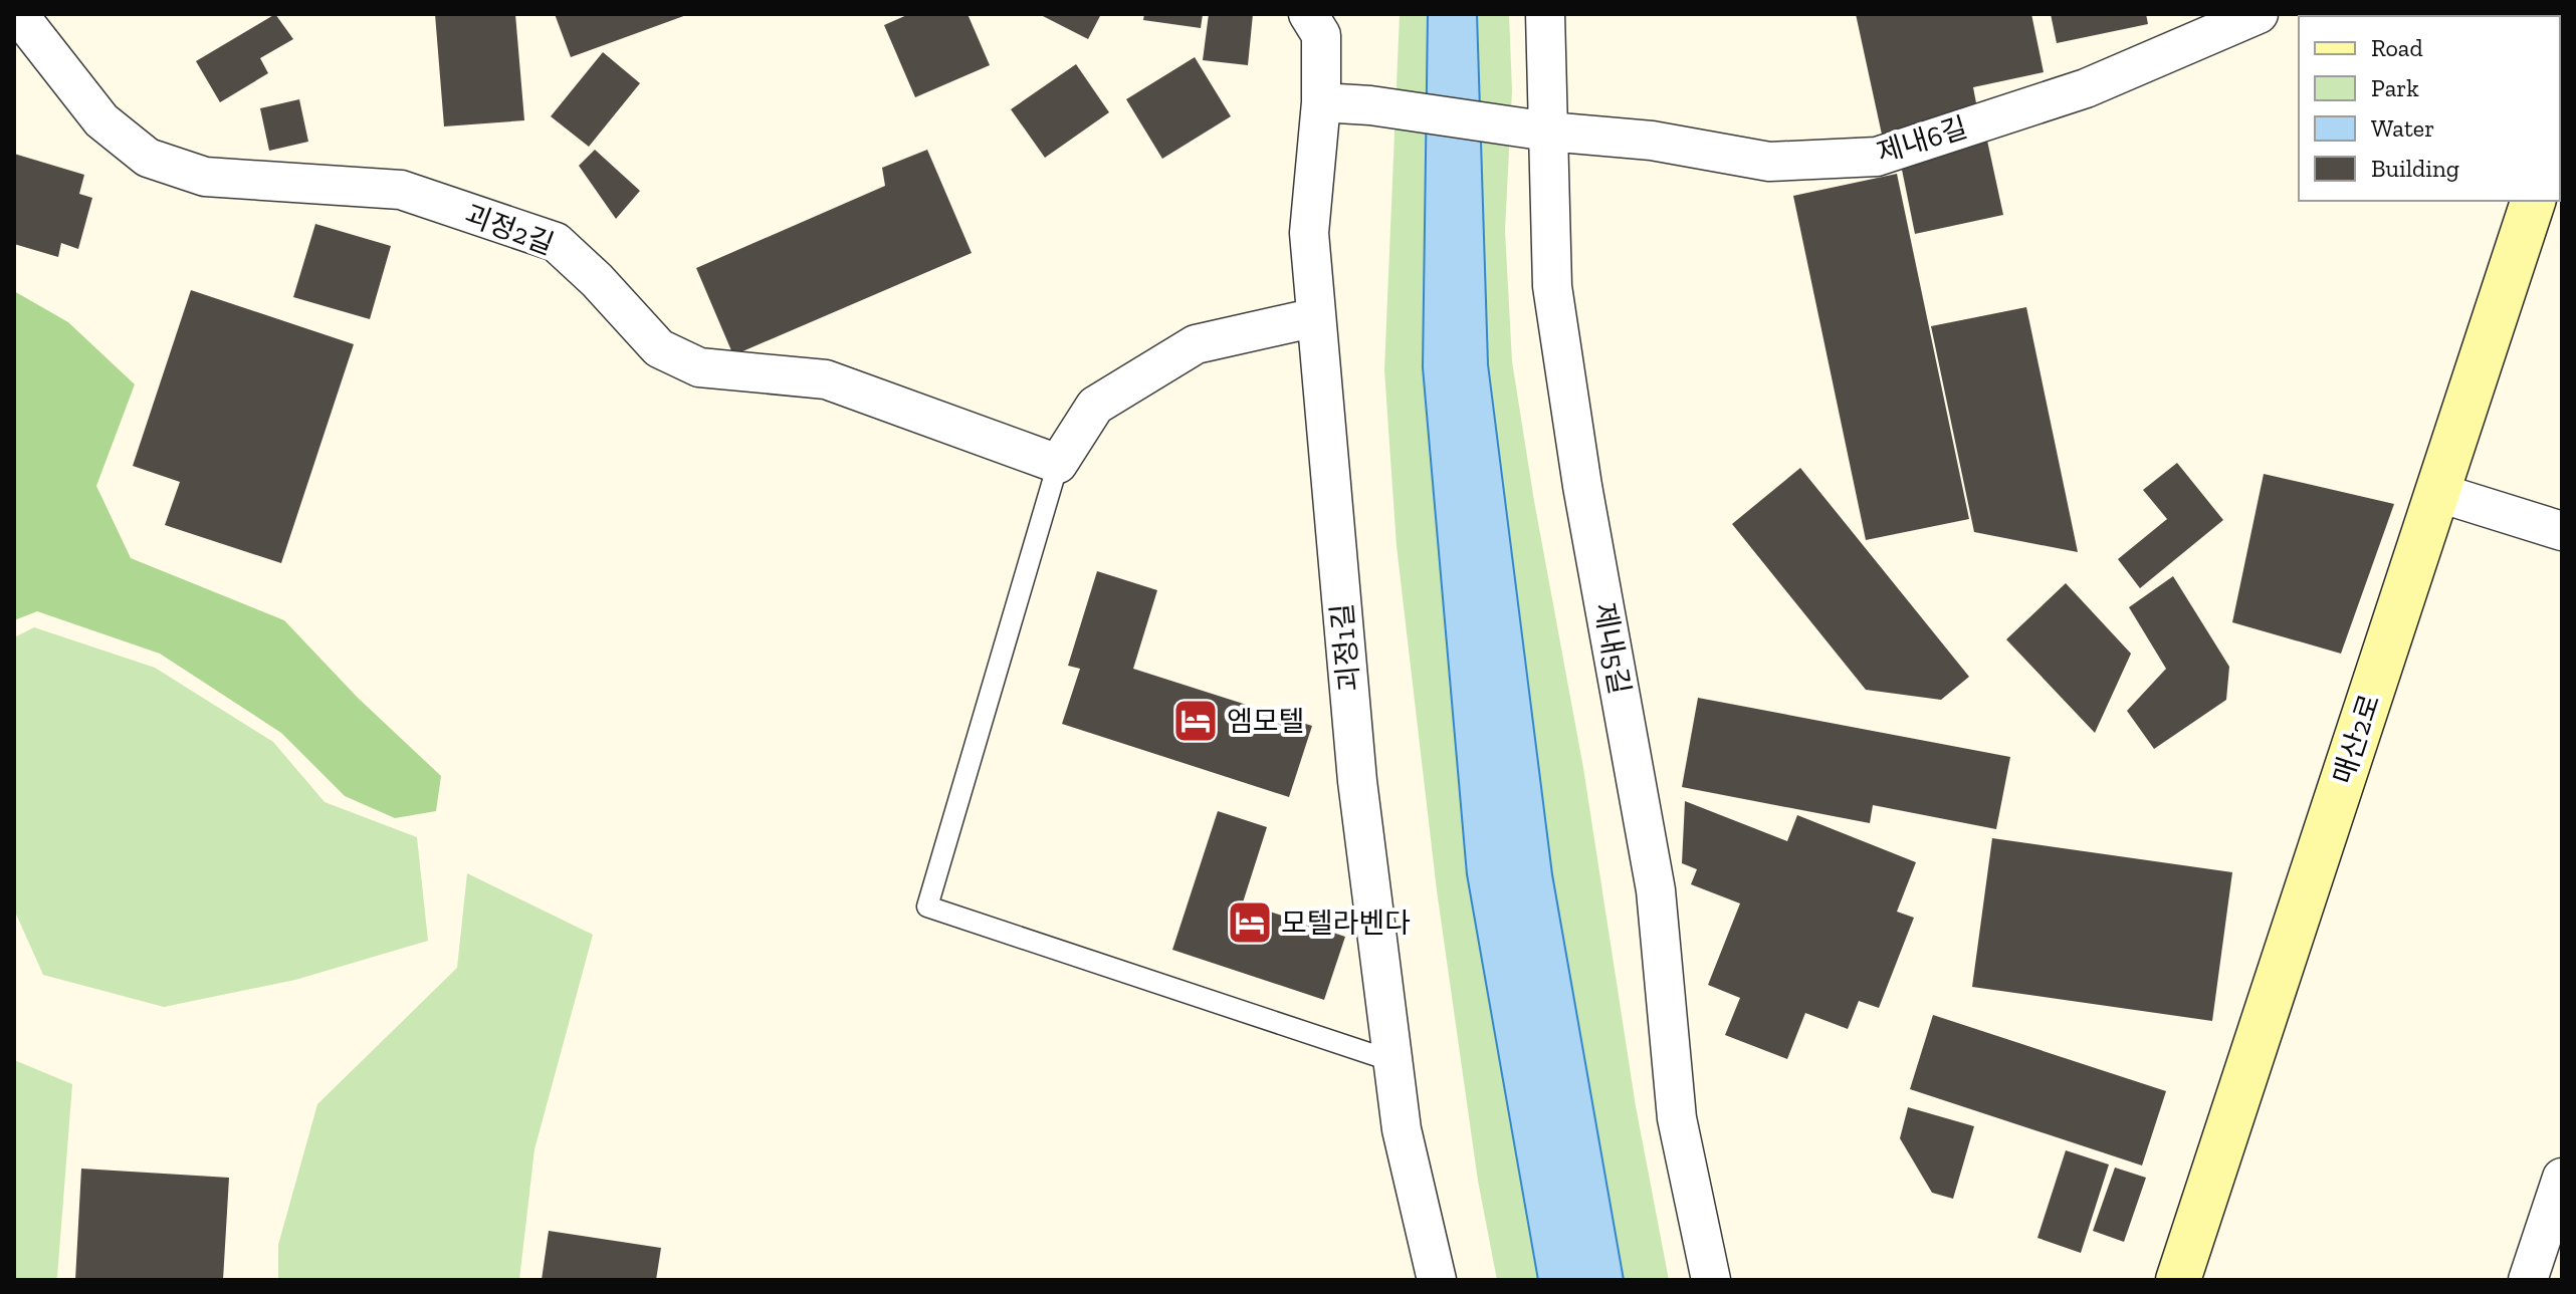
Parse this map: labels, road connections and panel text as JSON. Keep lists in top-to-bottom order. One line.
{"streets":{"street":["제내6길","괴정2길","괴정1길","제내5길","매산2로"]},"crossings":[["제내6길","괴정1길"],["제내6길","제내5길"]],"places":{"hotel":["엠모텔","모텔라벤다"]},"legend":["Road","Park","Water","Building"]}
